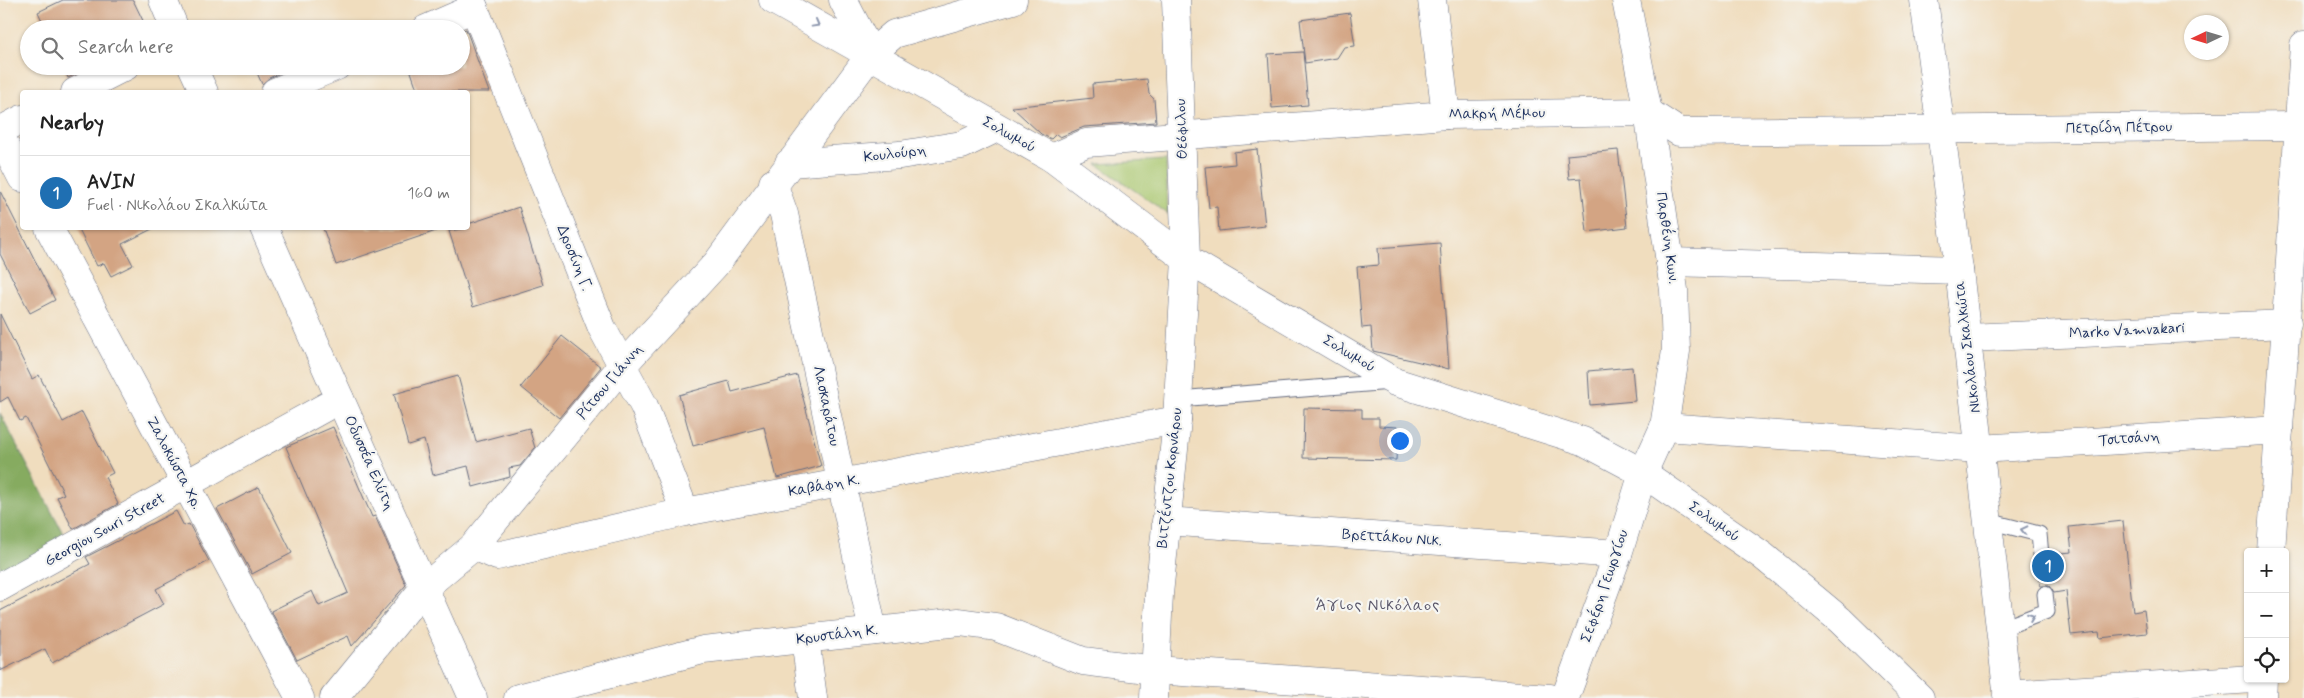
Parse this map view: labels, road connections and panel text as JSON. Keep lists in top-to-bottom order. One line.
{"streets":{"street":["Μακρή Μέμου","Πετρίδη Πέτρου","Θεόφιλου","Σολωμού","Κουλούρη","Παρθένη Κων.","Δροσίνη Γ.","Marko Vamvakari","Νικολάου Σκαλκώτα","Ρίτσου Γιάννη","Λασκαράτου","Τσιτσάνη","Ζαλοκώστα Χρ.","Οδυσσέα Ελύτη","Βιτζέντζου Κορνάρου","Καβάφη Κ.","Georgiou Souri Street","Βρεττάκου Νικ.","Σεφέρη Γεωργίου","Κρυστάλη Κ."]},"crossings":[["Μακρή Μέμου","Θεόφιλου"],["Μακρή Μέμου","Σολωμού"],["Μακρή Μέμου","Παρθένη Κων."],["Πετρίδη Πέτρου","Νικολάου Σκαλκώτα"],["Θεόφιλου","Σολωμού"],["Θεόφιλου","Βιτζέντζου Κορνάρου"],["Σολωμού","Κουλούρη"],["Σολωμού","Παρθένη Κων."],["Σολωμού","Ρίτσου Γιάννη"],["Σολωμού","Βιτζέντζου Κορνάρου"],["Σολωμού","Σεφέρη Γεωργίου"],["Κουλούρη","Ρίτσου Γιάννη"],["Κουλούρη","Λασκαράτου"],["Παρθένη Κων.","Τσιτσάνη"],["Παρθένη Κων.","Σεφέρη Γεωργίου"],["Δροσίνη Γ.","Ρίτσου Γιάννη"],["Δροσίνη Γ.","Καβάφη Κ."],["Marko Vamvakari","Νικολάου Σκαλκώτα"],["Νικολάου Σκαλκώτα","Τσιτσάνη"],["Ρίτσου Γιάννη","Λασκαράτου"],["Ρίτσου Γιάννη","Οδυσσέα Ελύτη"],["Ρίτσου Γιάννη","Καβάφη Κ."],["Λασκαράτου","Καβάφη Κ."],["Λασκαράτου","Κρυστάλη Κ."],["Ζαλοκώστα Χρ.","Georgiou Souri Street"],["Οδυσσέα Ελύτη","Georgiou Souri Street"],["Βιτζέντζου Κορνάρου","Καβάφη Κ."],["Βιτζέντζου Κορνάρου","Βρεττάκου Νικ."],["Βιτζέντζου Κορνάρου","Κρυστάλη Κ."],["Βρεττάκου Νικ.","Σεφέρη Γεωργίου"]],"districts":["Άγιος Νικόλαος"],"north":"left","page":{"search":"Search here","heading":"Nearby","list":[{"mark":"1","name":"AVIN","note":"Fuel · Νικολάου Σκαλκώτα","value":"160 m"}],"map_buttons":["+","−"],"pins":"1"}}
